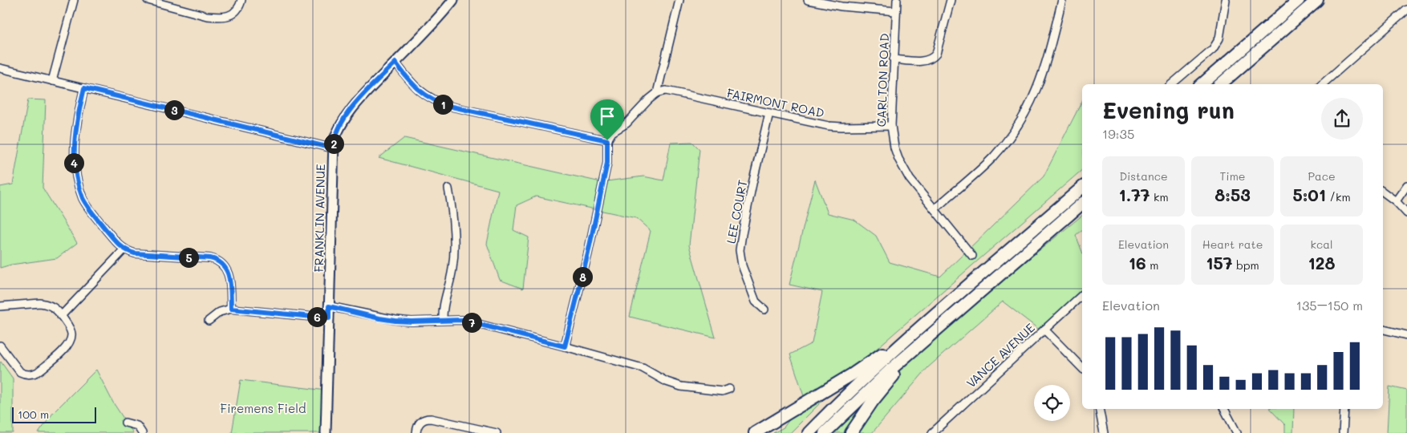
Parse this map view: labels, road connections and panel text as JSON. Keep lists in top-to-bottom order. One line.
{"streets":{"main road":["FRANKLIN AVENUE"],"street":["CARLTON ROAD","FAIRMONT ROAD","LEE COURT","VANCE AVENUE"]},"crossings":[["CARLTON ROAD","FAIRMONT ROAD"],["FAIRMONT ROAD","LEE COURT"]],"parks":["Firemens Field"],"scale_bar":"100 m","page":{"heading":["Evening run","19:35"],"pins":["1","3","2","4","5","8","6","7"],"stats":[["Distance","1.77 km"],["Time","8:53"],["Pace","5:01 /km"],["Elevation","16 m"],["Heart rate","157 bpm"],["kcal","128"]],"chart":["Elevation","135–150 m"],"scale":"100 m"}}
